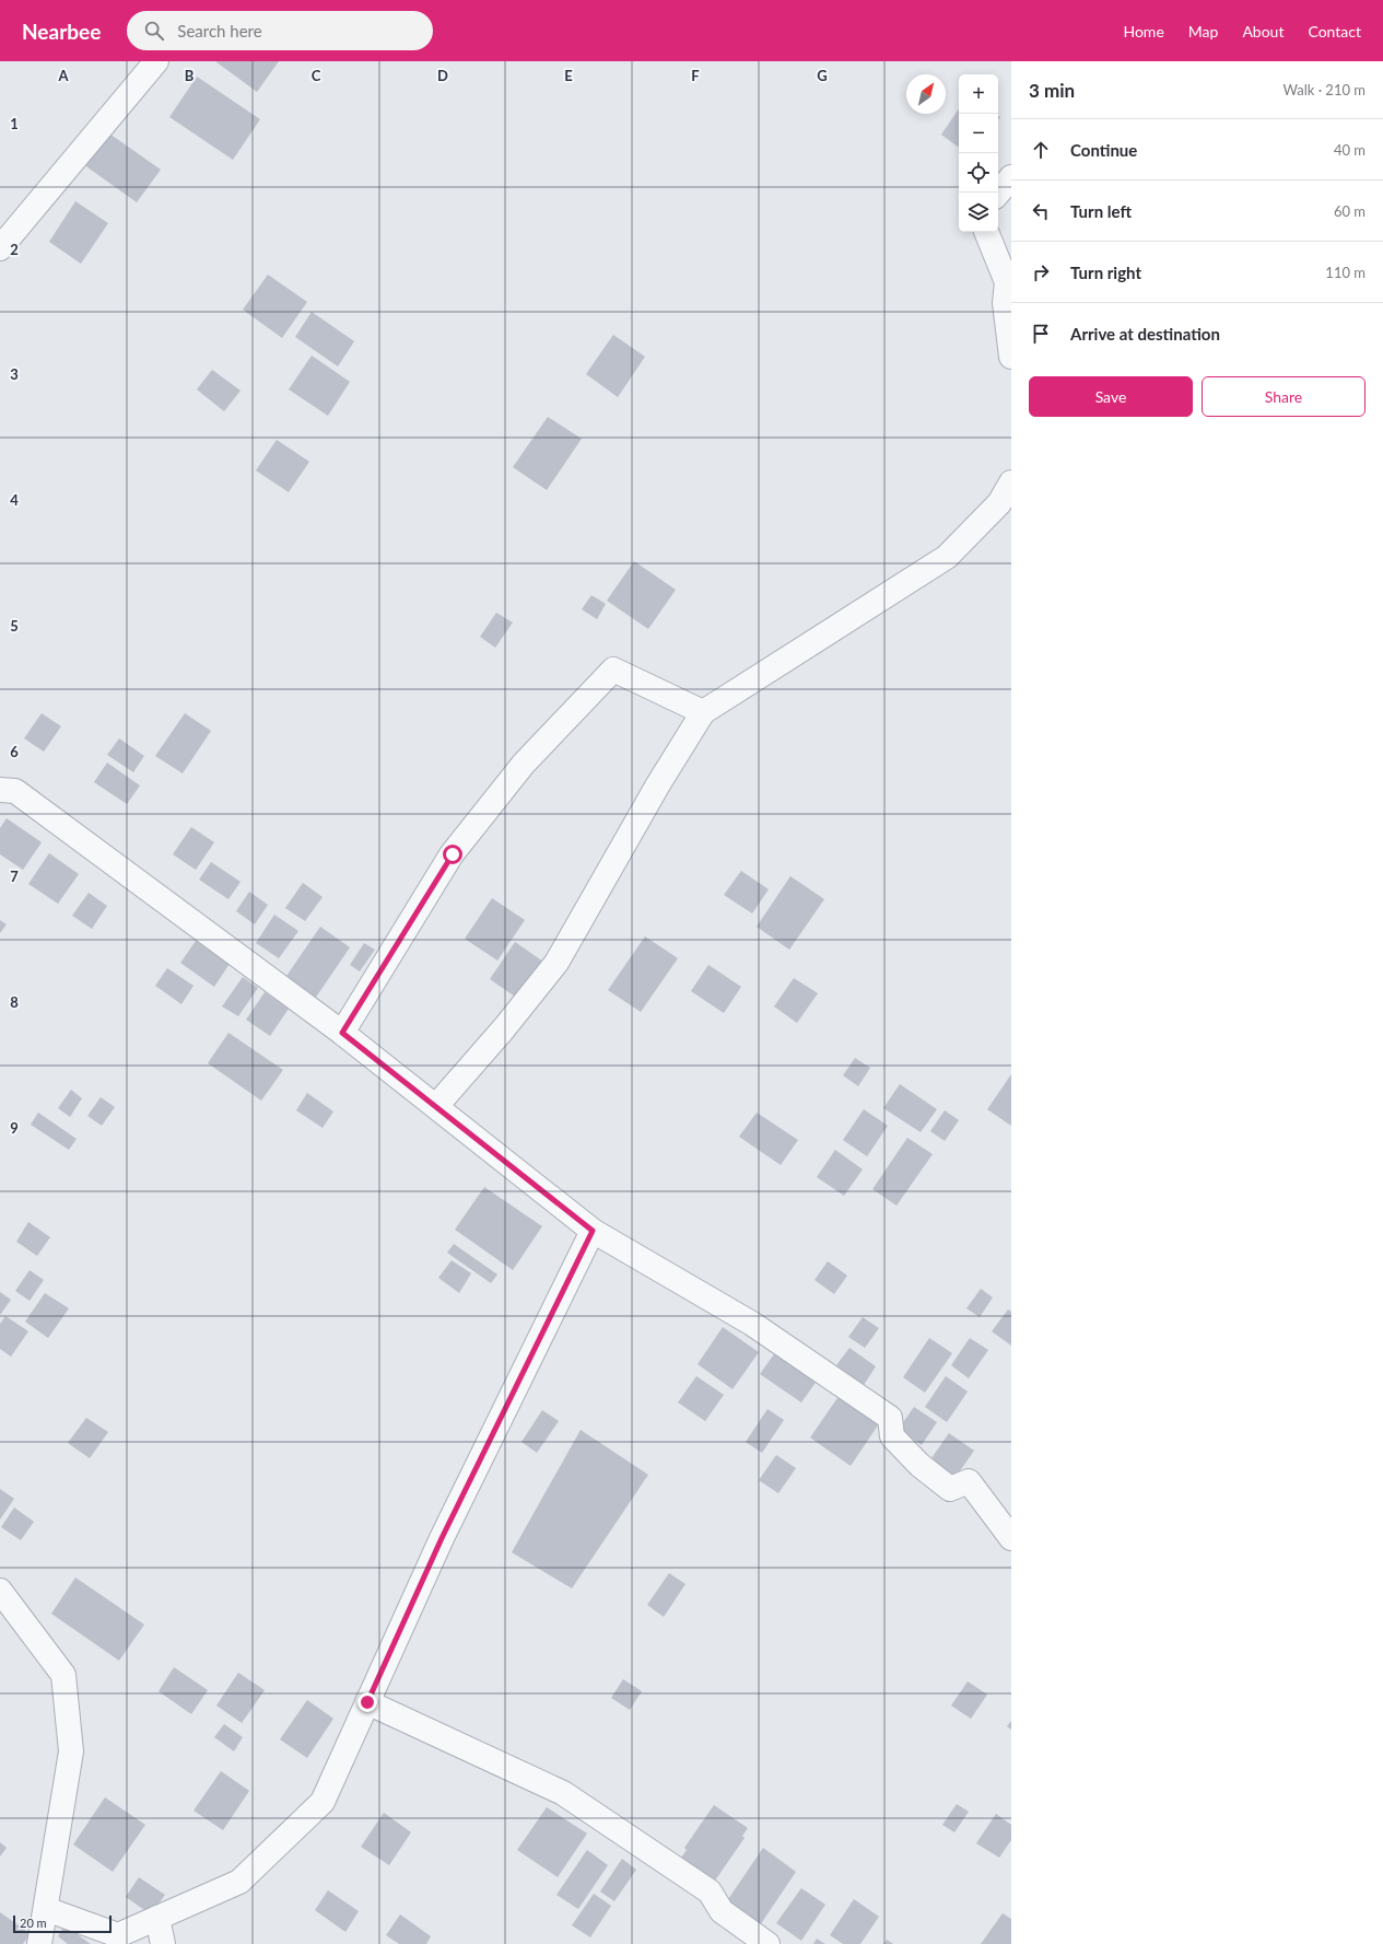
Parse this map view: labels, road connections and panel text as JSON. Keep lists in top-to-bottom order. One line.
{"scale_bar":"20 m","north":"top right","page":{"header":"Nearbee","search":"Search here","nav":["Home","Map","About","Contact"],"heading":["3 min","Walk · 210 m"],"map_buttons":["+","−"],"list":[["Continue","40 m"],["Turn left","60 m"],["Turn right","110 m"],"Arrive at destination"],"buttons":["Save","Share"],"scale":"20 m"},"grid":{"columns":["A","B","C","D","E","F","G"],"rows":["1","2","3","4","5","6","7","8","9"]}}
